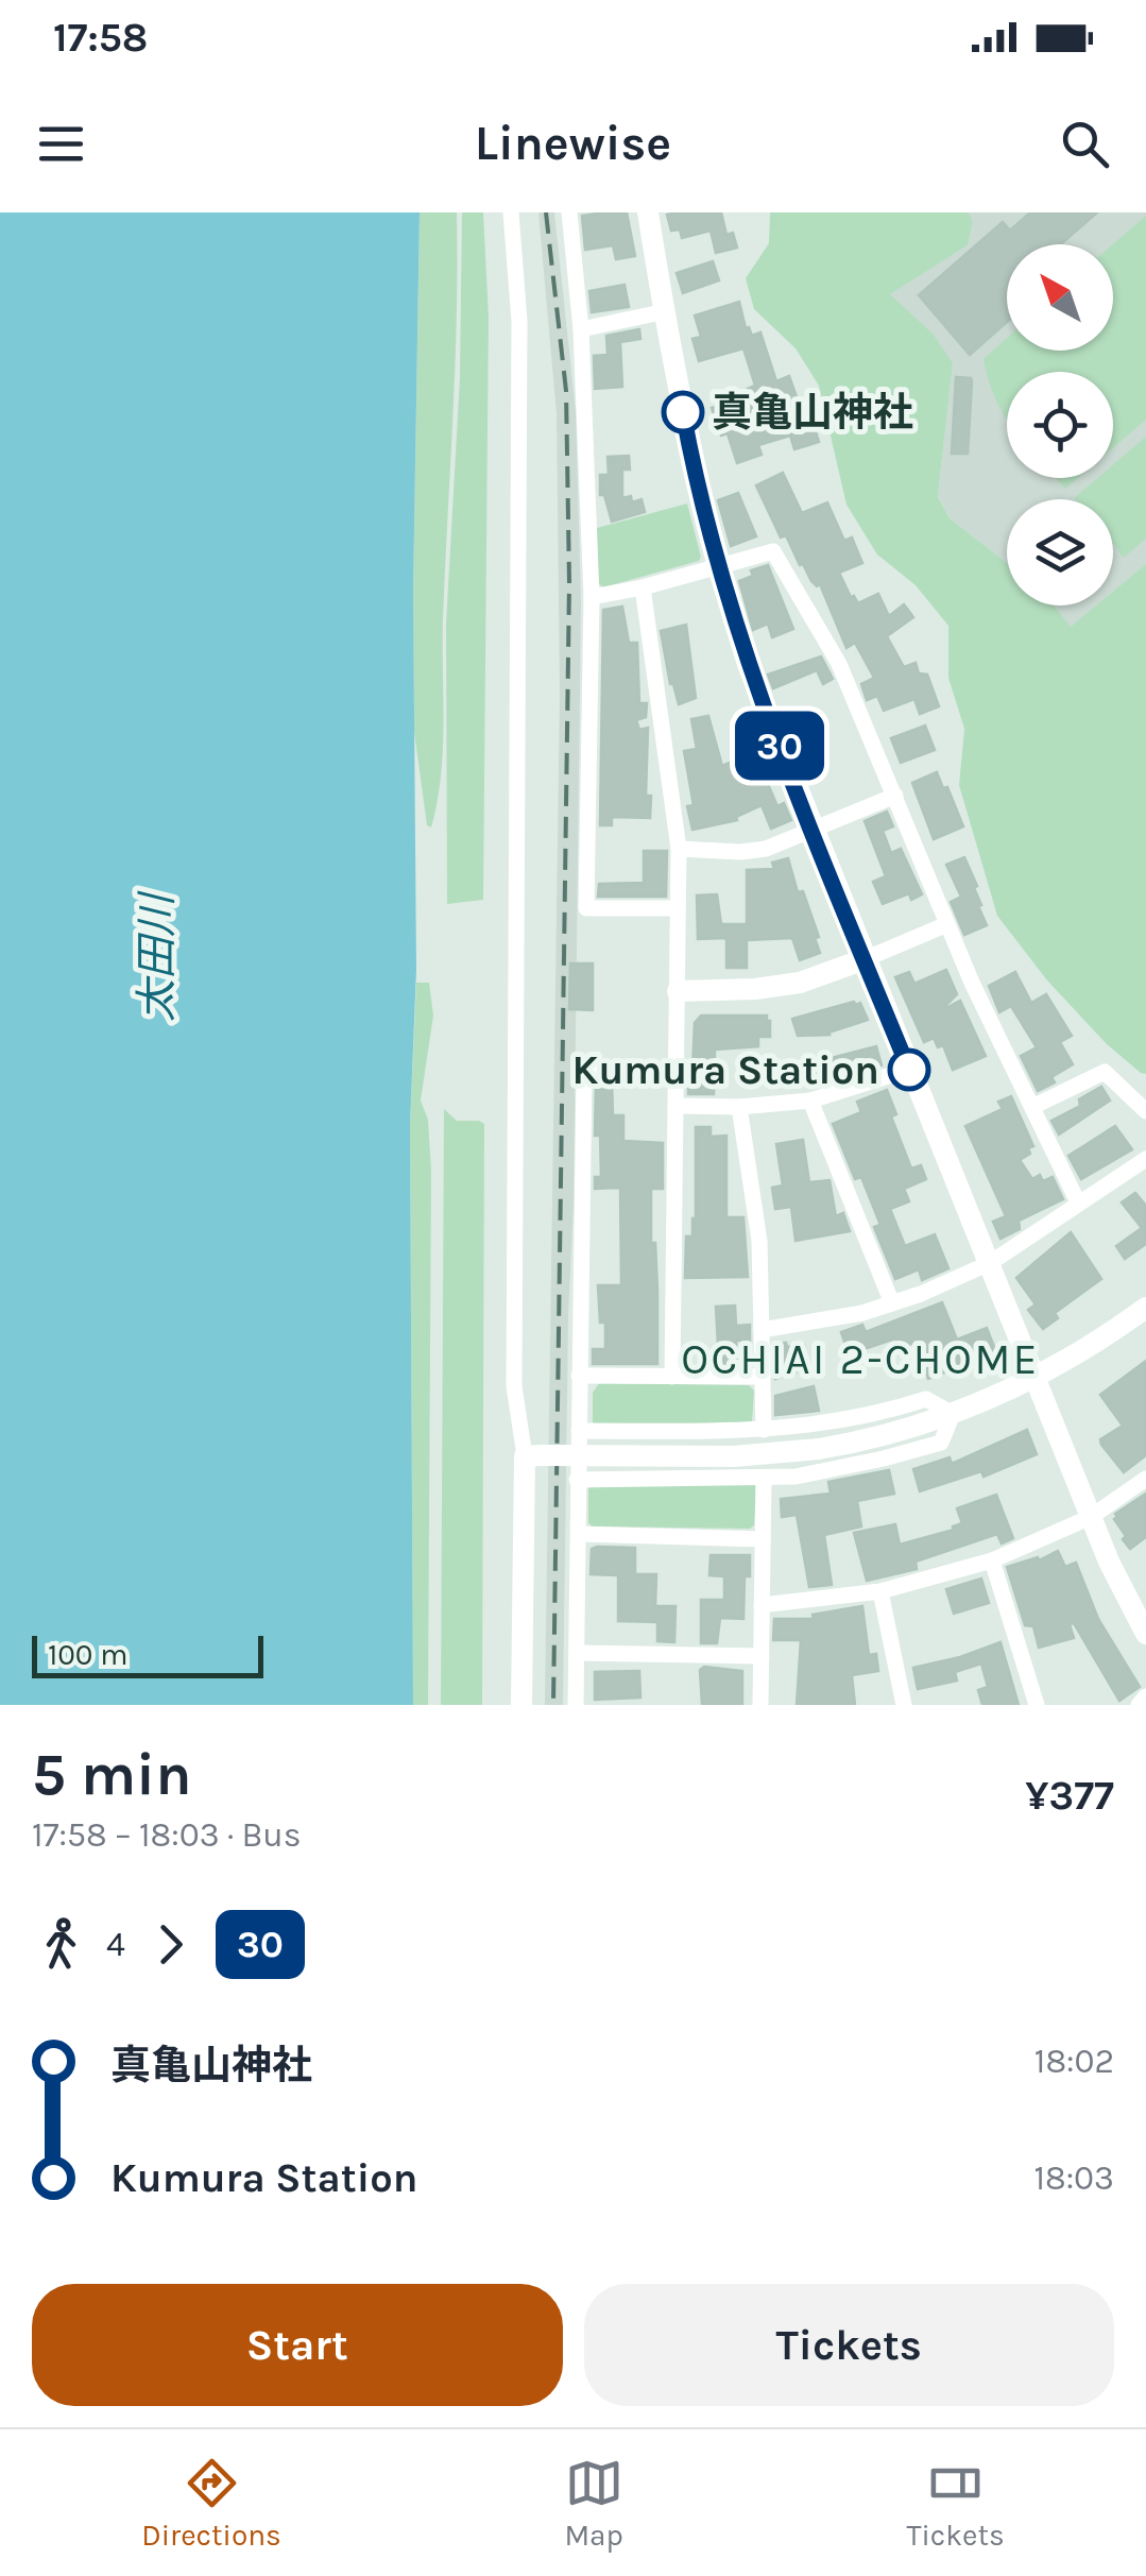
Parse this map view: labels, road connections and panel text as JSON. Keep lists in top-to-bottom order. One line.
{"districts":["OCHIAI 2-CHOME"],"water":["太田川"],"places":["真亀山神社","Kumura Station"],"lines":["bus line 30"],"scale_bar":"100 m","north":"top left","page":{"status":"17:58","header":"Linewise","on_map":"30","scale":"100 m","heading":["5 min","17:58 – 18:03 · Bus","¥377"],"legs":["4","30"],"list":[{"name":"真亀山神社","value":"18:02"},{"name":"Kumura Station","value":"18:03"}],"buttons":["Start","Tickets"],"tabs":["Directions","Map","Tickets"]}}
